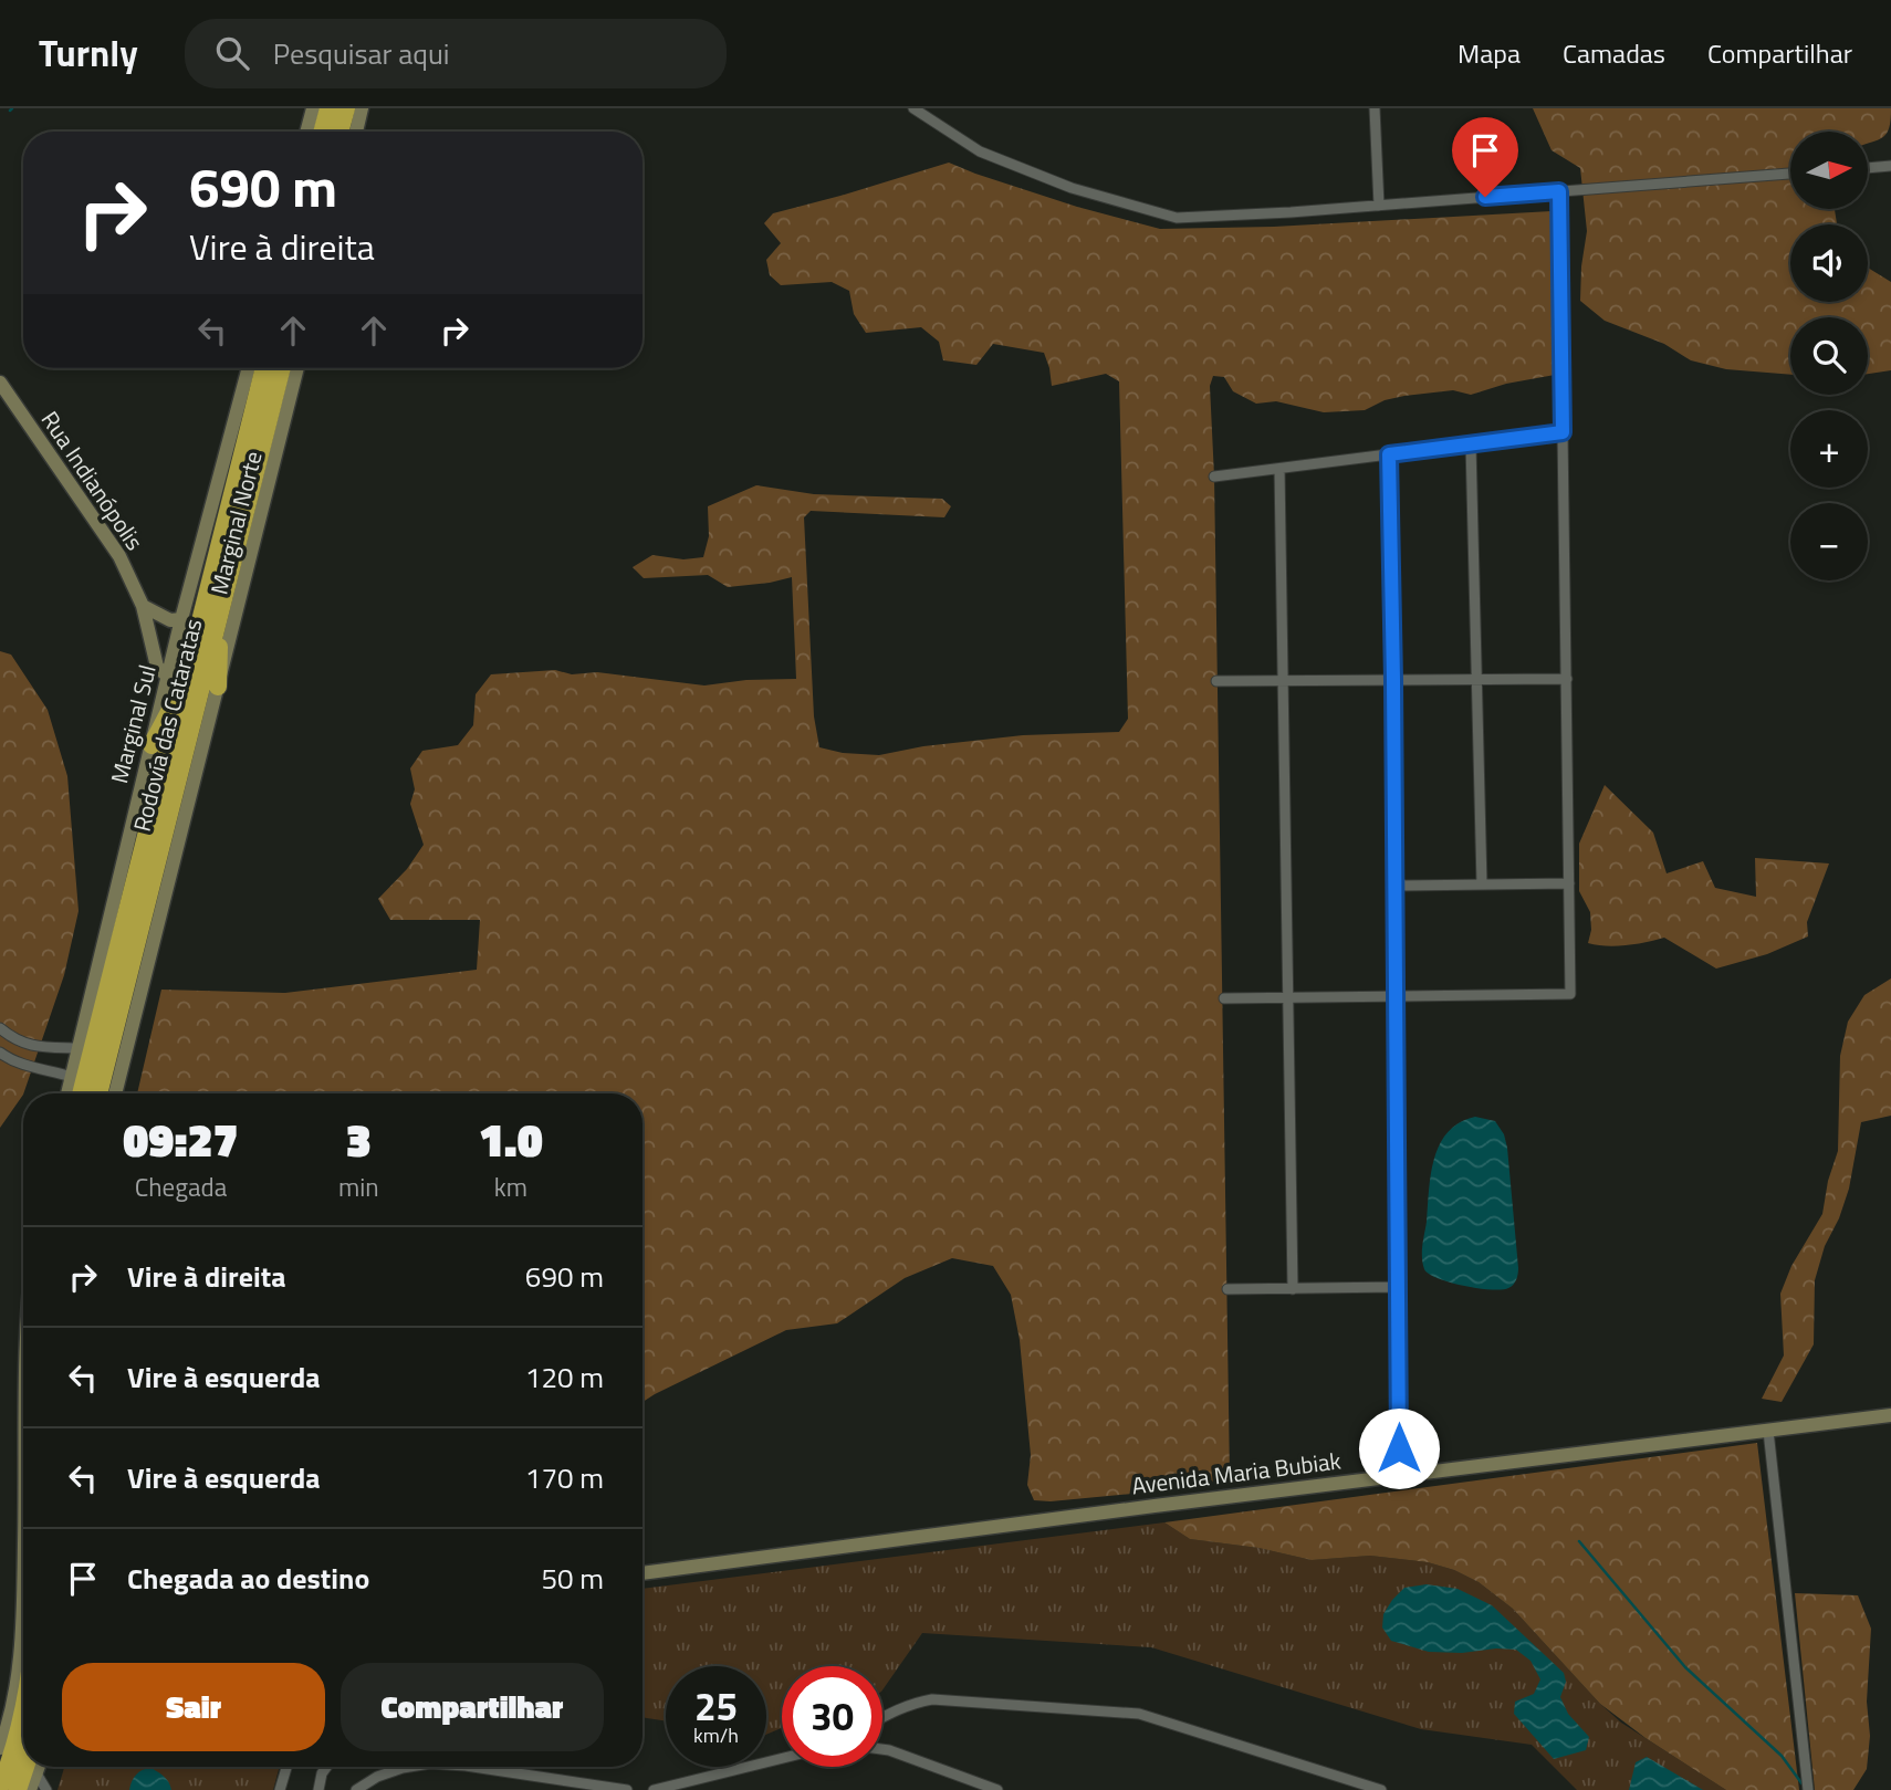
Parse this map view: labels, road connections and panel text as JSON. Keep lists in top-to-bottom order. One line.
{"streets":{"highway":["Rodovía das Cataratas"],"street":["Rua Indianópolis","Marginal Norte","Marginal Sul","Avenida Maria Bubiak"]},"crossings":[["Rua Indianópolis","Marginal Sul"],["Rua Indianópolis","Rodovía das Cataratas"],["Marginal Sul","Rodovía das Cataratas"]],"north":"right","page":{"header":"Turnly","search":"Pesquisar aqui","nav":["Mapa","Camadas","Compartilhar"],"map_buttons":["+","−"],"turn":["690 m","Vire à direita"],"eta":["09:27","Chegada","3","min","1.0","km"],"list":[{"name":"Vire à direita","value":"690 m"},{"name":"Vire à esquerda","value":"120 m"},{"name":"Vire à esquerda","value":"170 m"},{"name":"Chegada ao destino","value":"50 m"}],"buttons":["Sair","Compartilhar"],"speed":"25 km/h","limit":"30"}}
